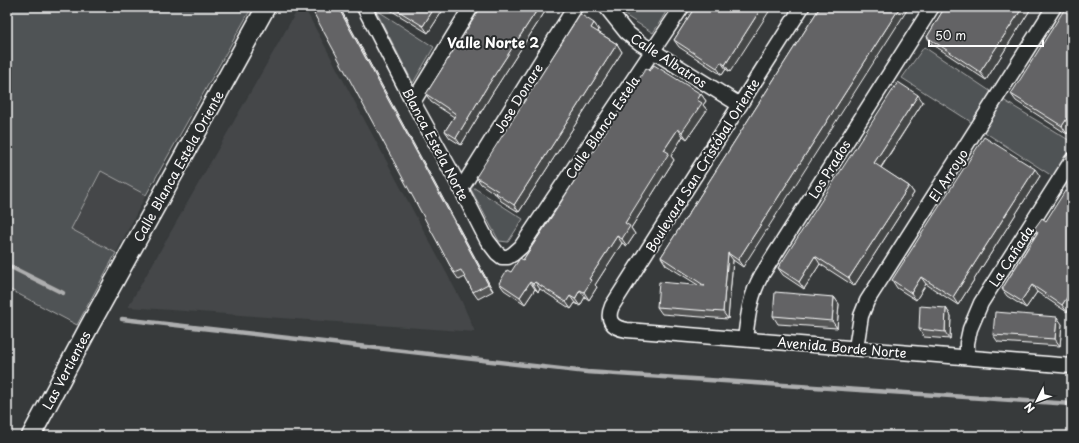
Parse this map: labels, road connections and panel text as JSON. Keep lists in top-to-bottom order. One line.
{"streets":{"street":["Calle Albatros","Jose Donare","Calle Blanca Estela","Blanca Estela Norte","Boulevard San Cristóbal Oriente","Calle Blanca Estela Oriente","Los Prados","El Arroyo","La Cañada","Avenida Borde Norte","Las Vertientes"]},"crossings":[["Calle Albatros","Calle Blanca Estela"],["Calle Albatros","Boulevard San Cristóbal Oriente"],["Jose Donare","Blanca Estela Norte"],["Calle Blanca Estela","Blanca Estela Norte"],["Boulevard San Cristóbal Oriente","Avenida Borde Norte"],["Calle Blanca Estela Oriente","Las Vertientes"],["Los Prados","Avenida Borde Norte"],["El Arroyo","Avenida Borde Norte"],["La Cañada","Avenida Borde Norte"]],"districts":["Valle Norte 2"],"scale_bar":"50 m","north":"bottom left"}
